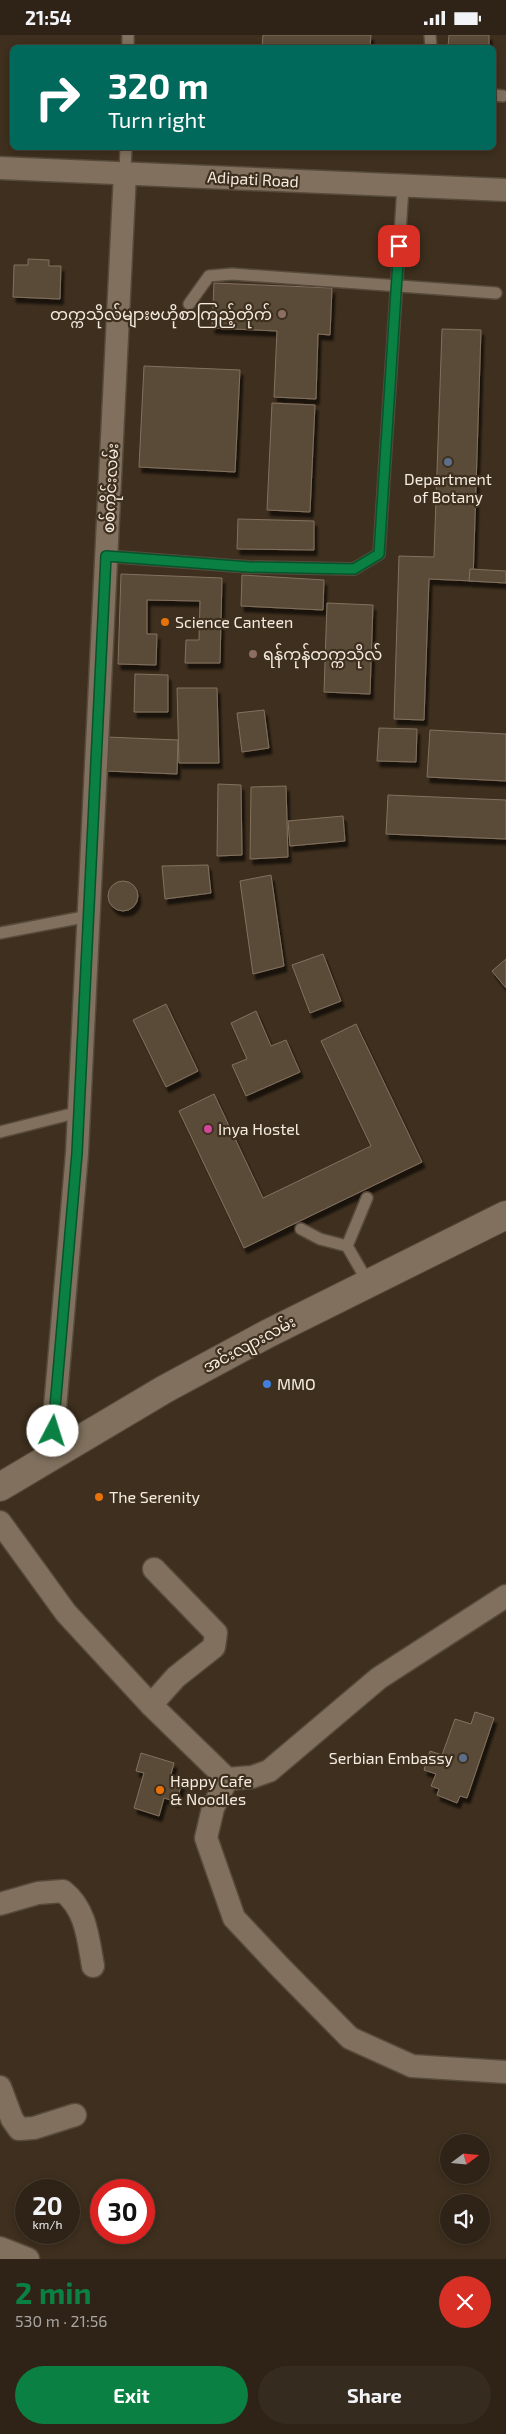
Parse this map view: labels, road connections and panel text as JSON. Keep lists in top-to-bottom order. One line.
{"streets":{"main road":["အင်းလျားလမ်း"],"street":["Adipati Road","စစ်ကိုင်းလမ်း"]},"crossings":[["Adipati Road","စစ်ကိုင်းလမ်း"],["စစ်ကိုင်းလမ်း","အင်းလျားလမ်း"]],"places":["တက္ကသိုလ်များဗဟိုစာကြည့်တိုက်","Department of Botany","Science Canteen","ရန်ကုန်တက္ကသိုလ်","Inya Hostel","MMO","The Serenity","Serbian Embassy","Happy Cafe & Noodles"],"north":"right","page":{"status":"21:54","turn":["320 m","Turn right"],"speed":"20 km/h","limit":"30","heading":["2 min","530 m · 21:56"],"buttons":["Exit","Share"]}}
